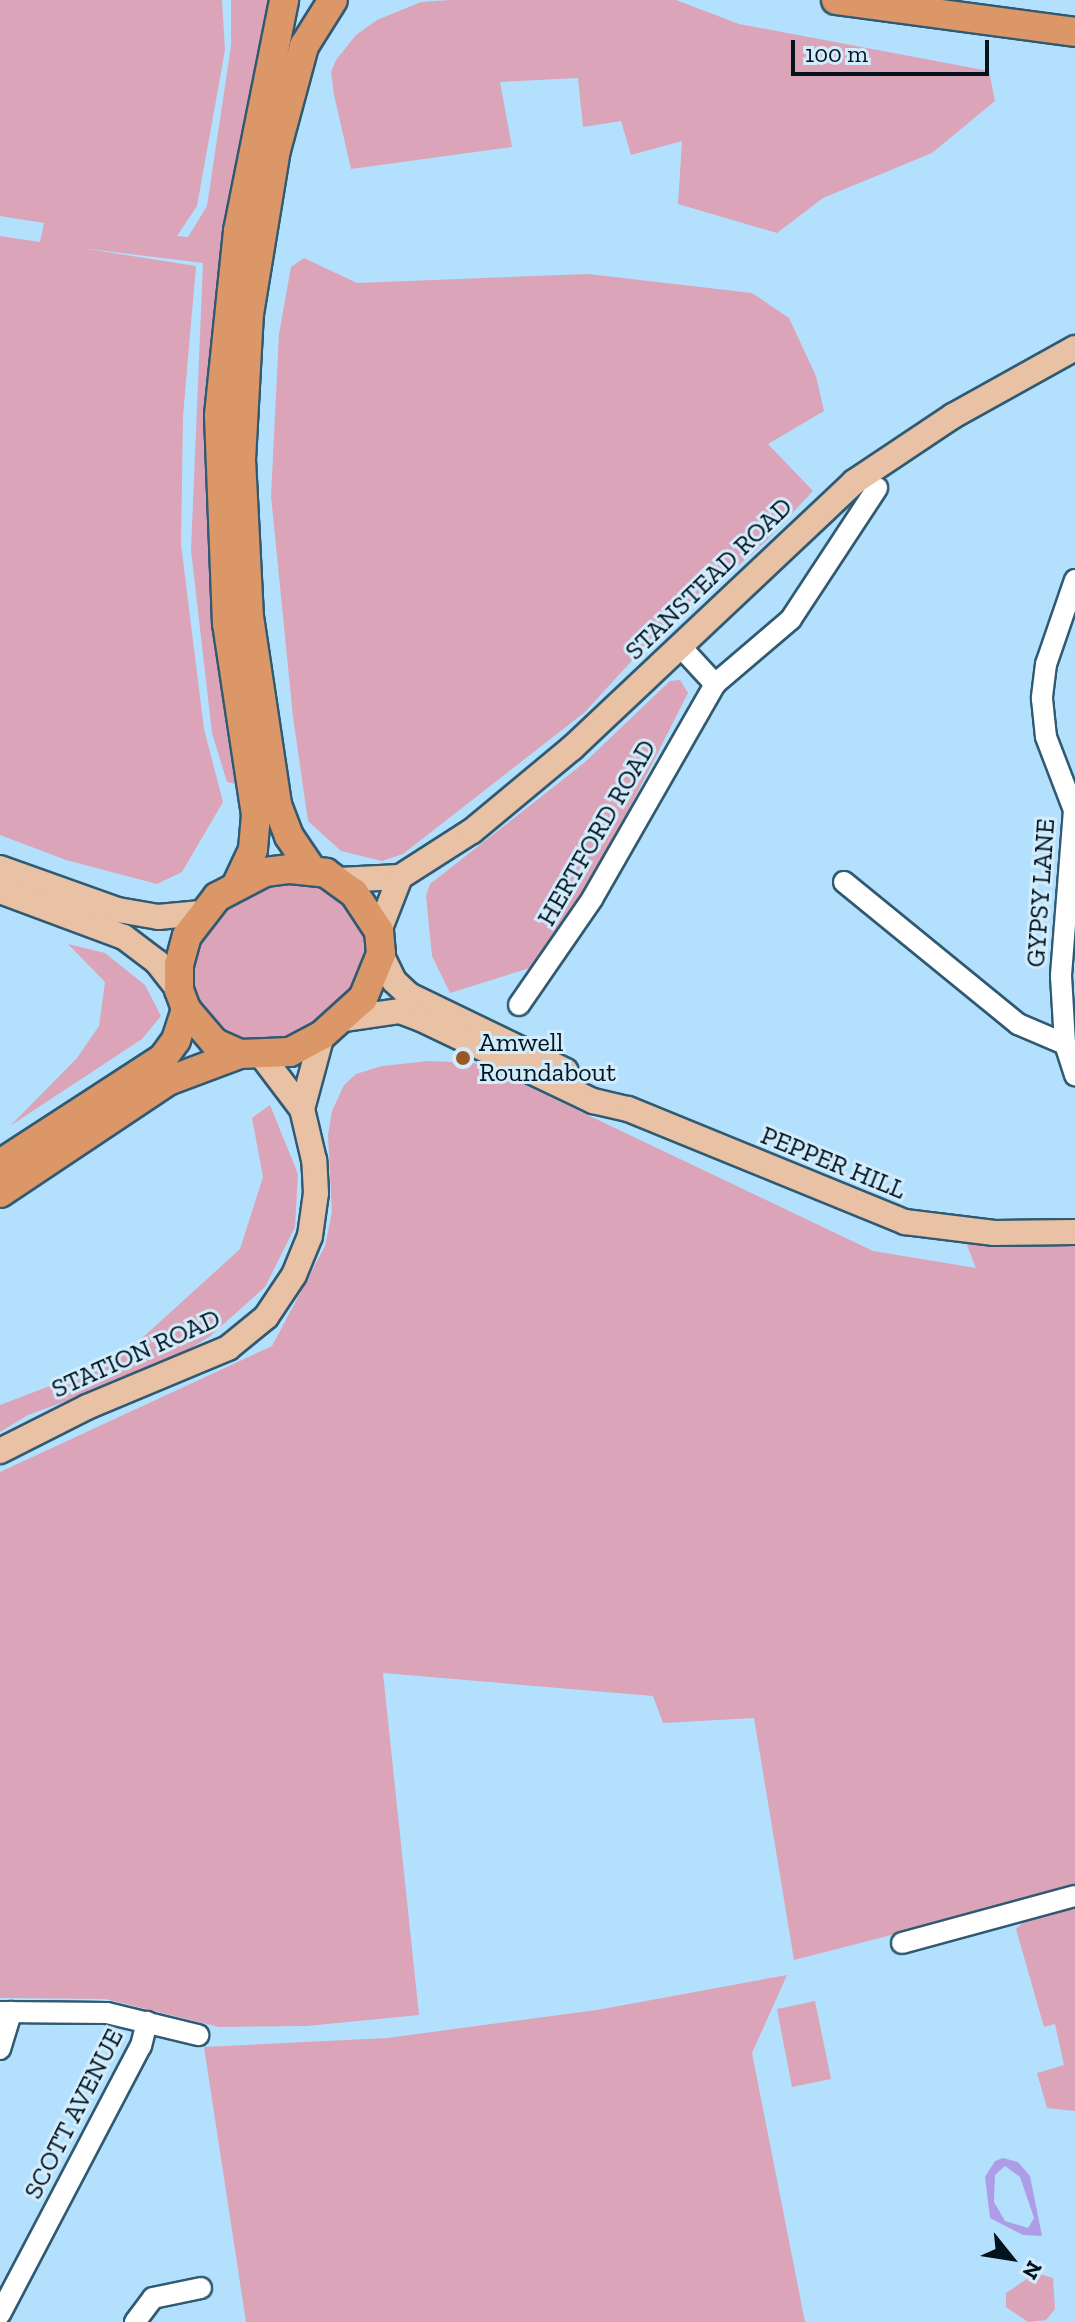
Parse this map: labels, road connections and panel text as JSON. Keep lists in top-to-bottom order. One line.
{"streets":{"main road":["STANSTEAD ROAD","PEPPER HILL","STATION ROAD"],"street":["HERTFORD ROAD","GYPSY LANE","SCOTT AVENUE"]},"crossings":[["PEPPER HILL","STATION ROAD"]],"places":["Amwell Roundabout"],"scale_bar":"100 m","north":"bottom right"}
